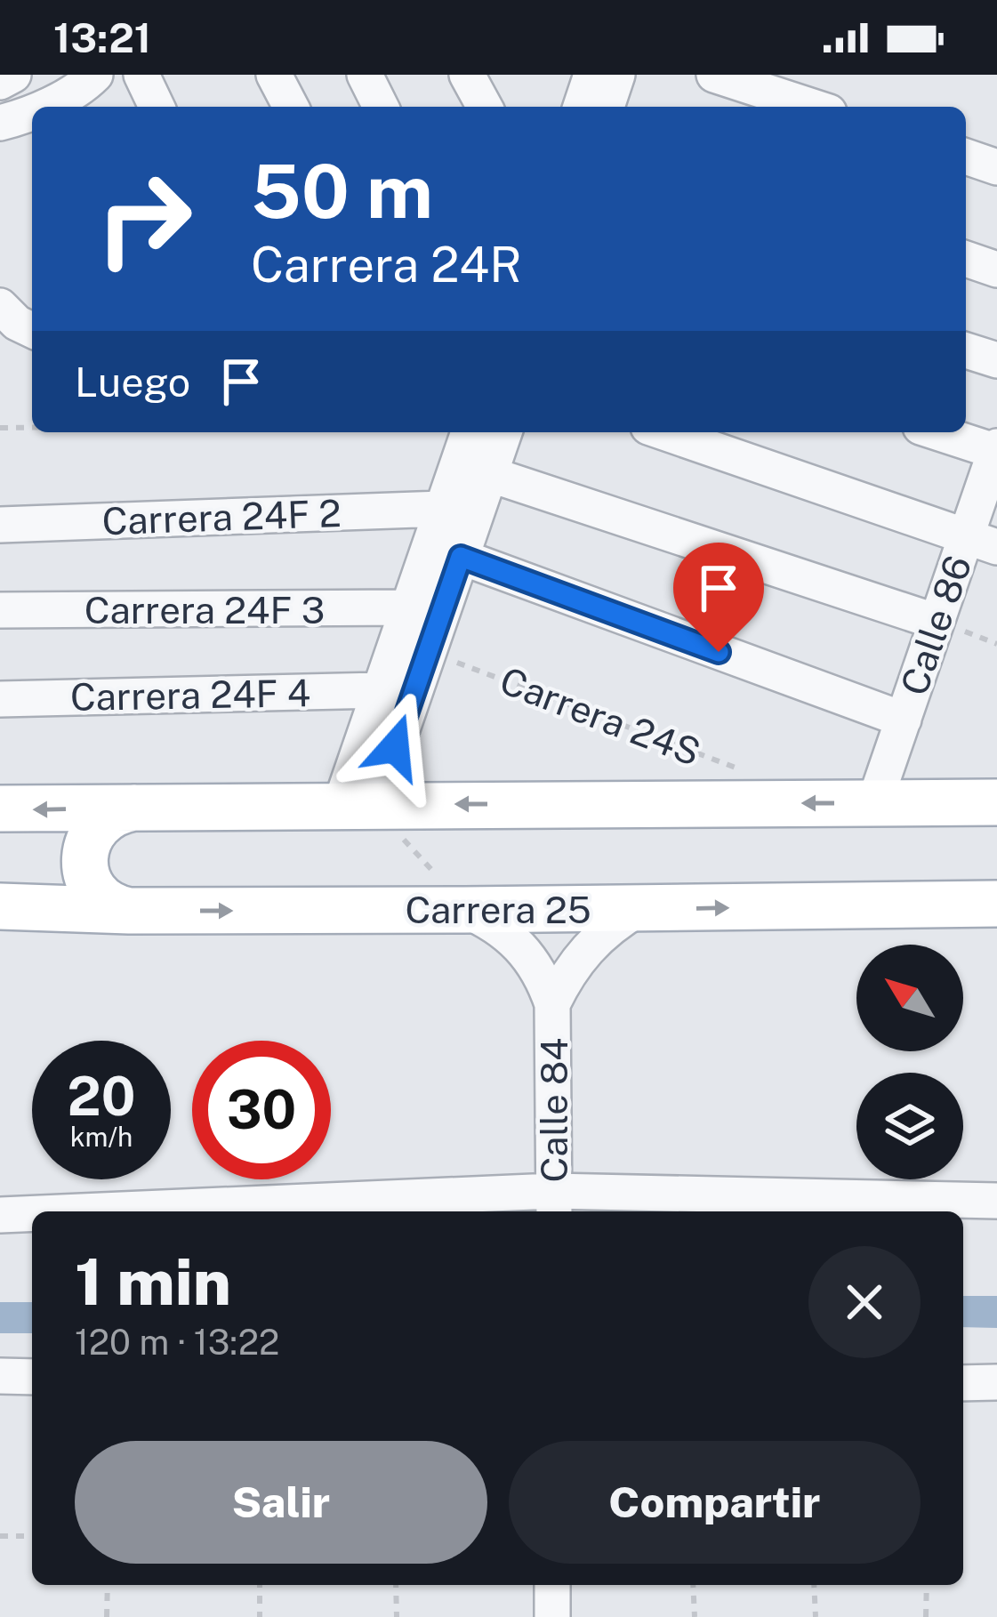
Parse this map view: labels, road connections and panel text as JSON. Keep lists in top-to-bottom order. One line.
{"streets":{"main road":["Carrera 25"],"street":["Carrera 24F 2","Carrera 24F 3","Calle 86","Carrera 24F 4","Calle 84"],"path":["Carrera 24S"]},"crossings":[["Carrera 25","Calle 84"]],"north":"top left","page":{"status":"13:21","turn":["50 m","Carrera 24R"],"then":"Luego","speed":"20 km/h","limit":"30","heading":["1 min","120 m · 13:22"],"buttons":["Salir","Compartir"]}}
